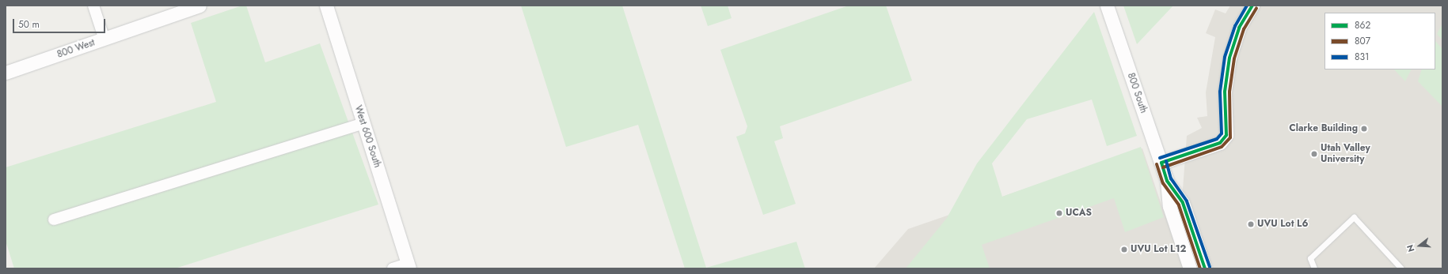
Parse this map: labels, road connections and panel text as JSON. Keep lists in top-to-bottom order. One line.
{"streets":{"street":["800 West","800 South","West 600 South"]},"places":["Clarke Building","Utah Valley University","UCAS","UVU Lot L6","UVU Lot L12"],"lines":["transit line 862","transit line 831","transit line 807"],"legend":["862","807","831"],"scale_bar":"50 m","north":"left"}
